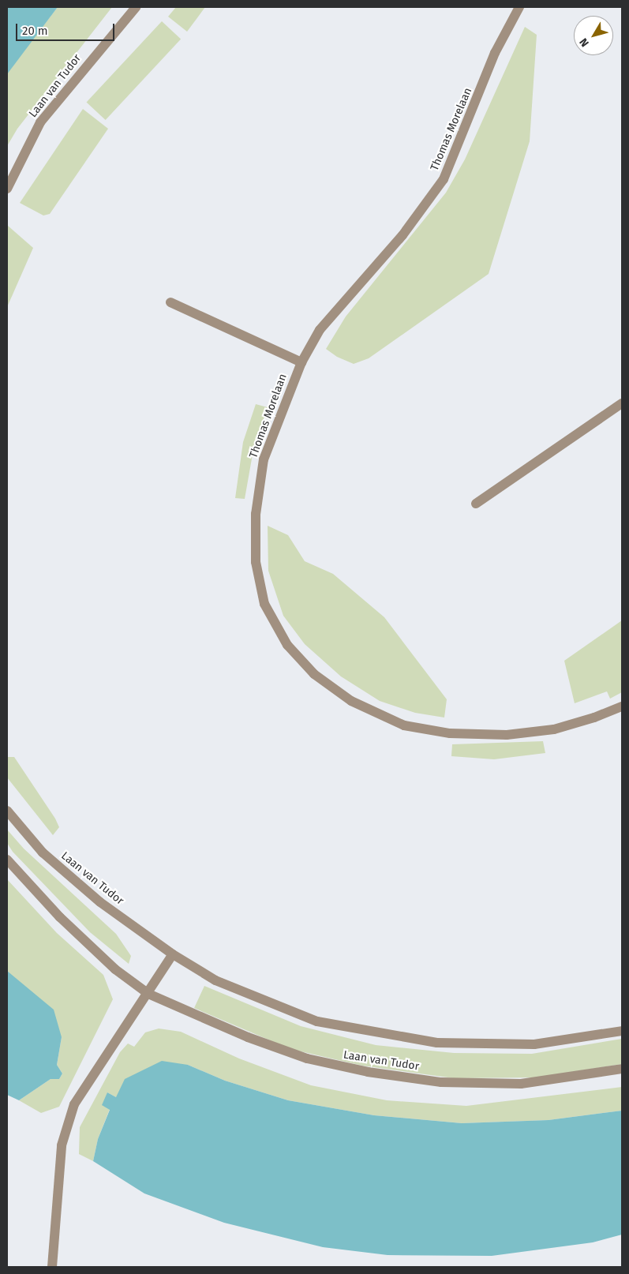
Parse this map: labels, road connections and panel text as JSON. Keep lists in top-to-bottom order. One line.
{"streets":{"street":["Laan van Tudor","Thomas Morelaan"]},"scale_bar":"20 m","north":"bottom left"}
